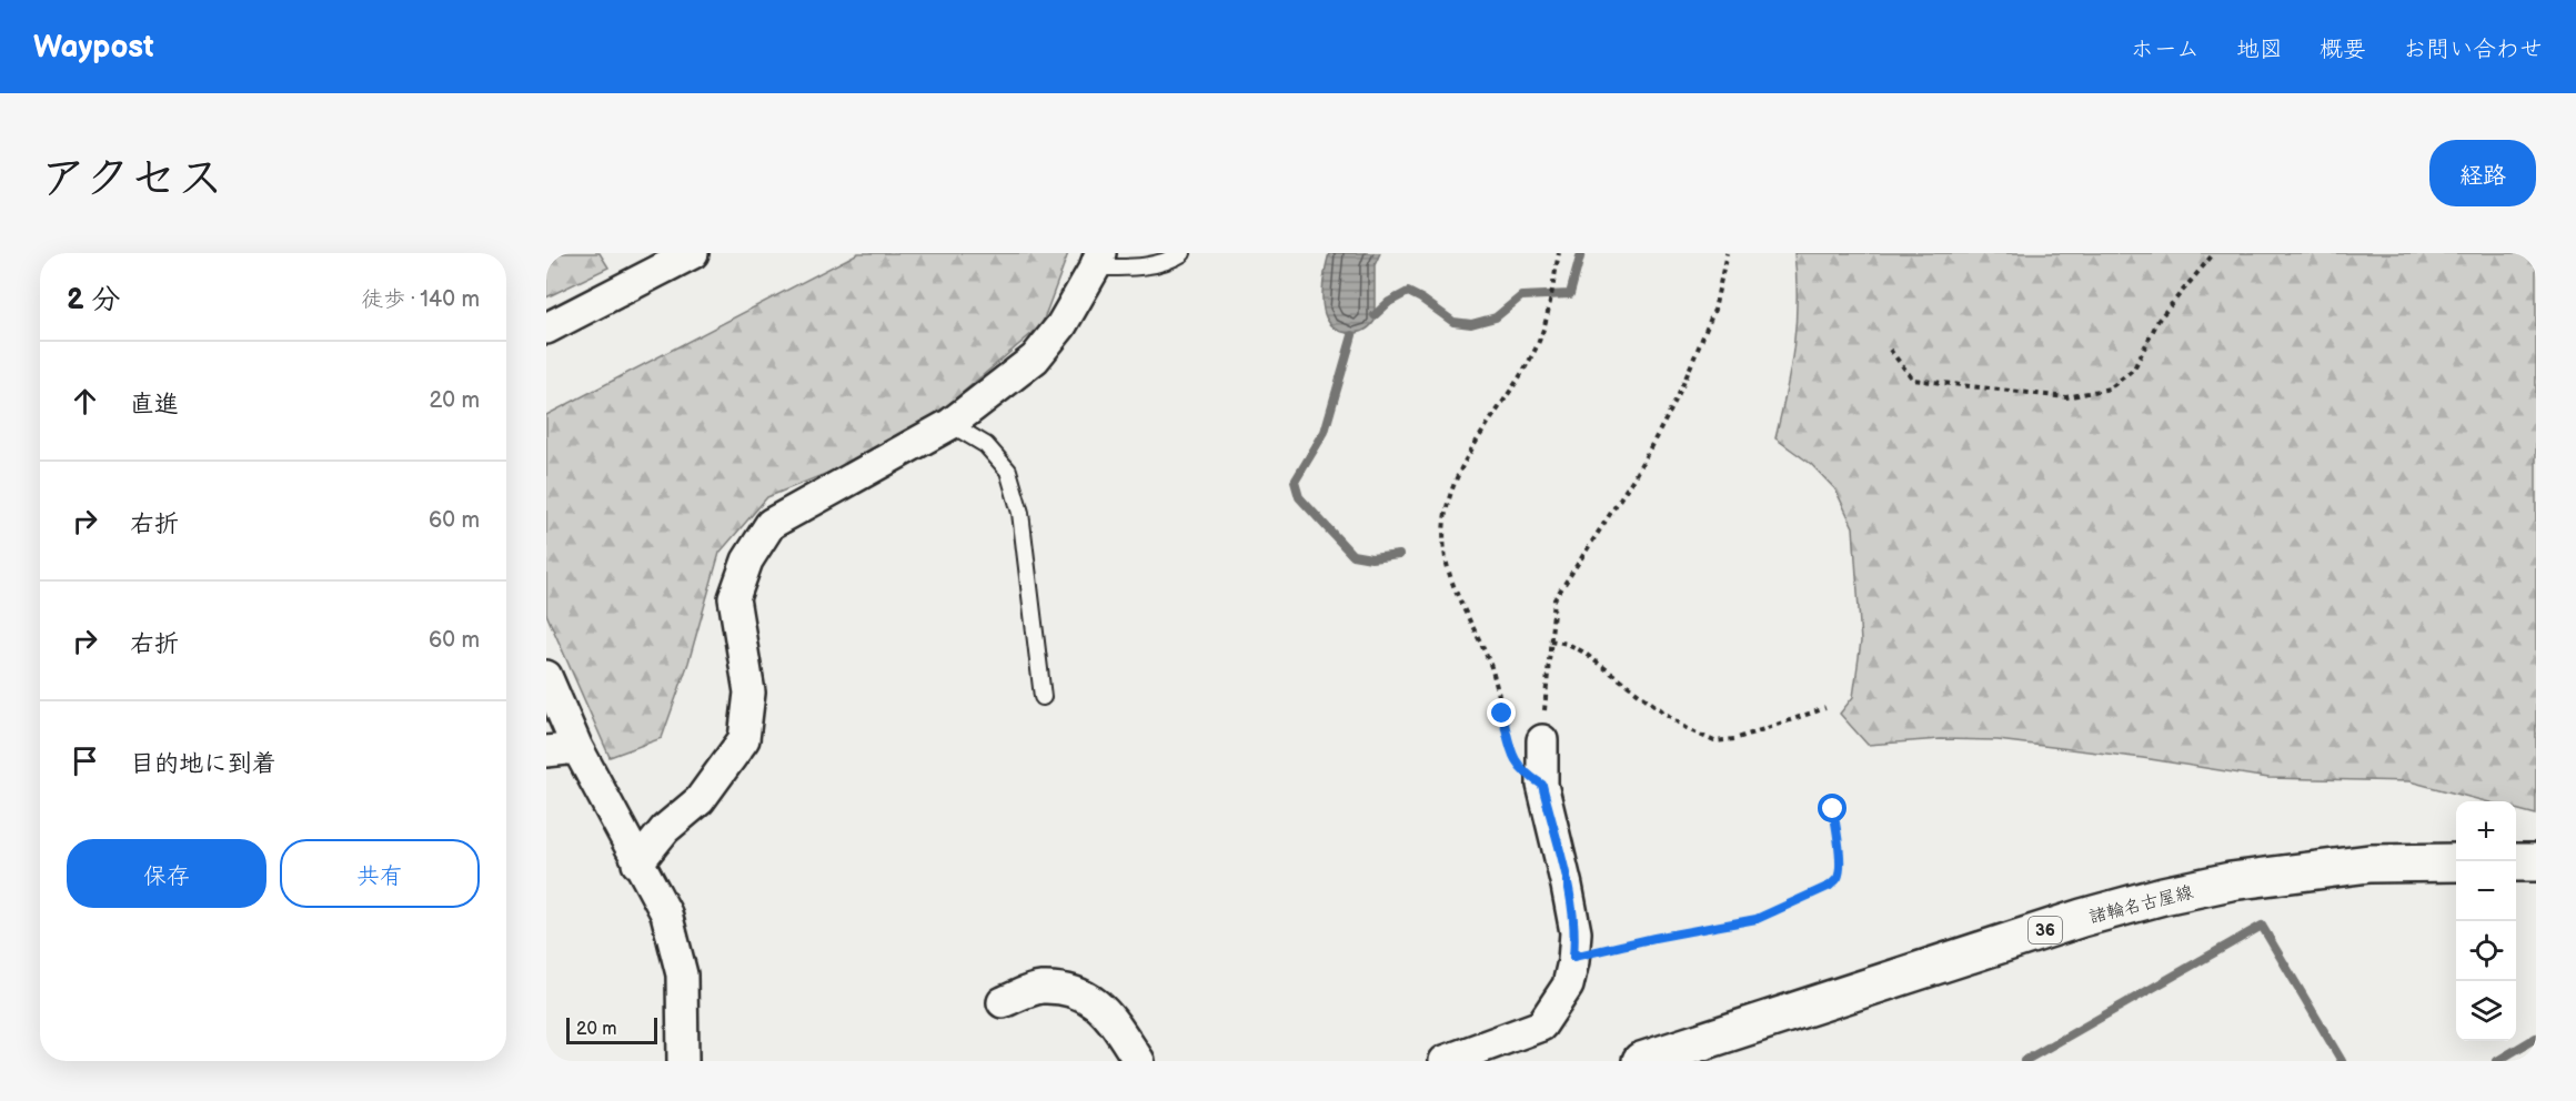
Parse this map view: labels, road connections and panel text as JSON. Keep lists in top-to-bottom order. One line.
{"streets":{"main road":["諸輪名古屋線","36"]},"scale_bar":"20 m","page":{"header":"Waypost","nav":["ホーム","地図","概要","お問い合わせ"],"title":"アクセス","buttons":["経路",["保存","共有"]],"heading":["2 分","徒歩 · 140 m"],"list":[["直進","20 m"],["右折","60 m"],["右折","60 m"],"目的地に到着"],"map_buttons":["+","−"],"scale":"20 m"}}
